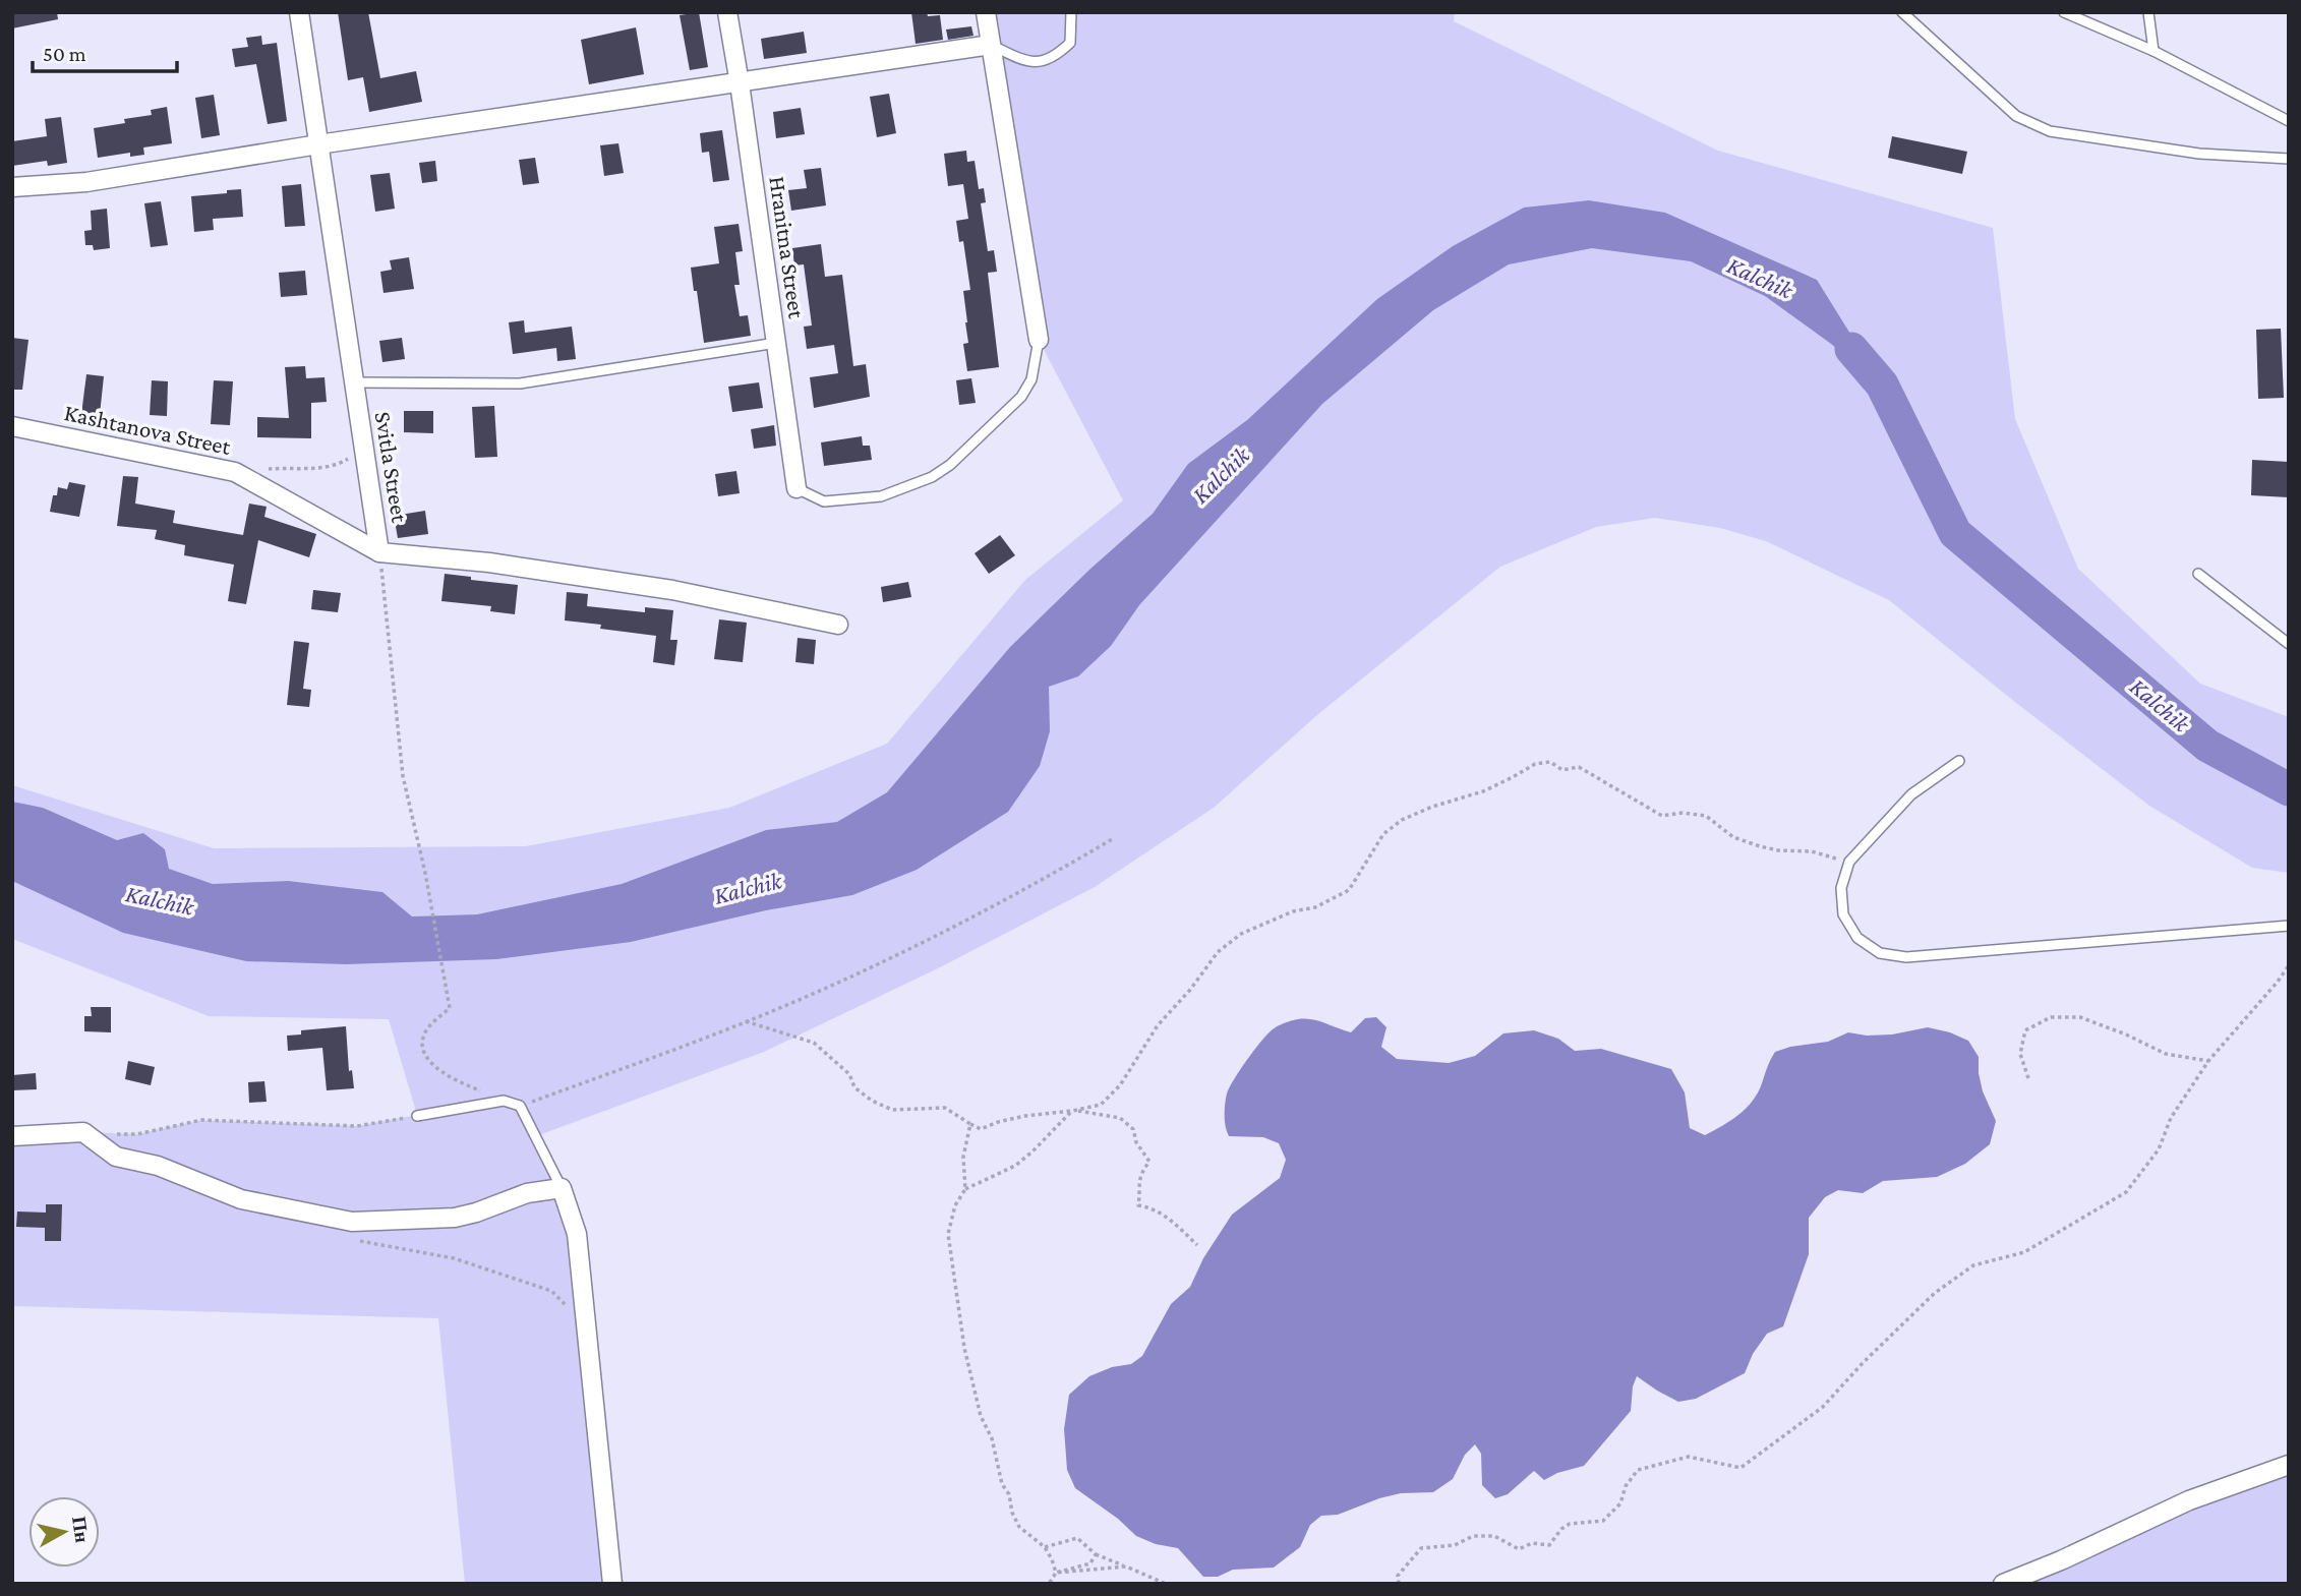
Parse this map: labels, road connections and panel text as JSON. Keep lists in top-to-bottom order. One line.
{"streets":{"street":["Hranitna Street","Kashtanova Street","Svitla Street"]},"crossings":[["Kashtanova Street","Svitla Street"]],"water":["Kalchik"],"scale_bar":"50 m","north":"right"}
